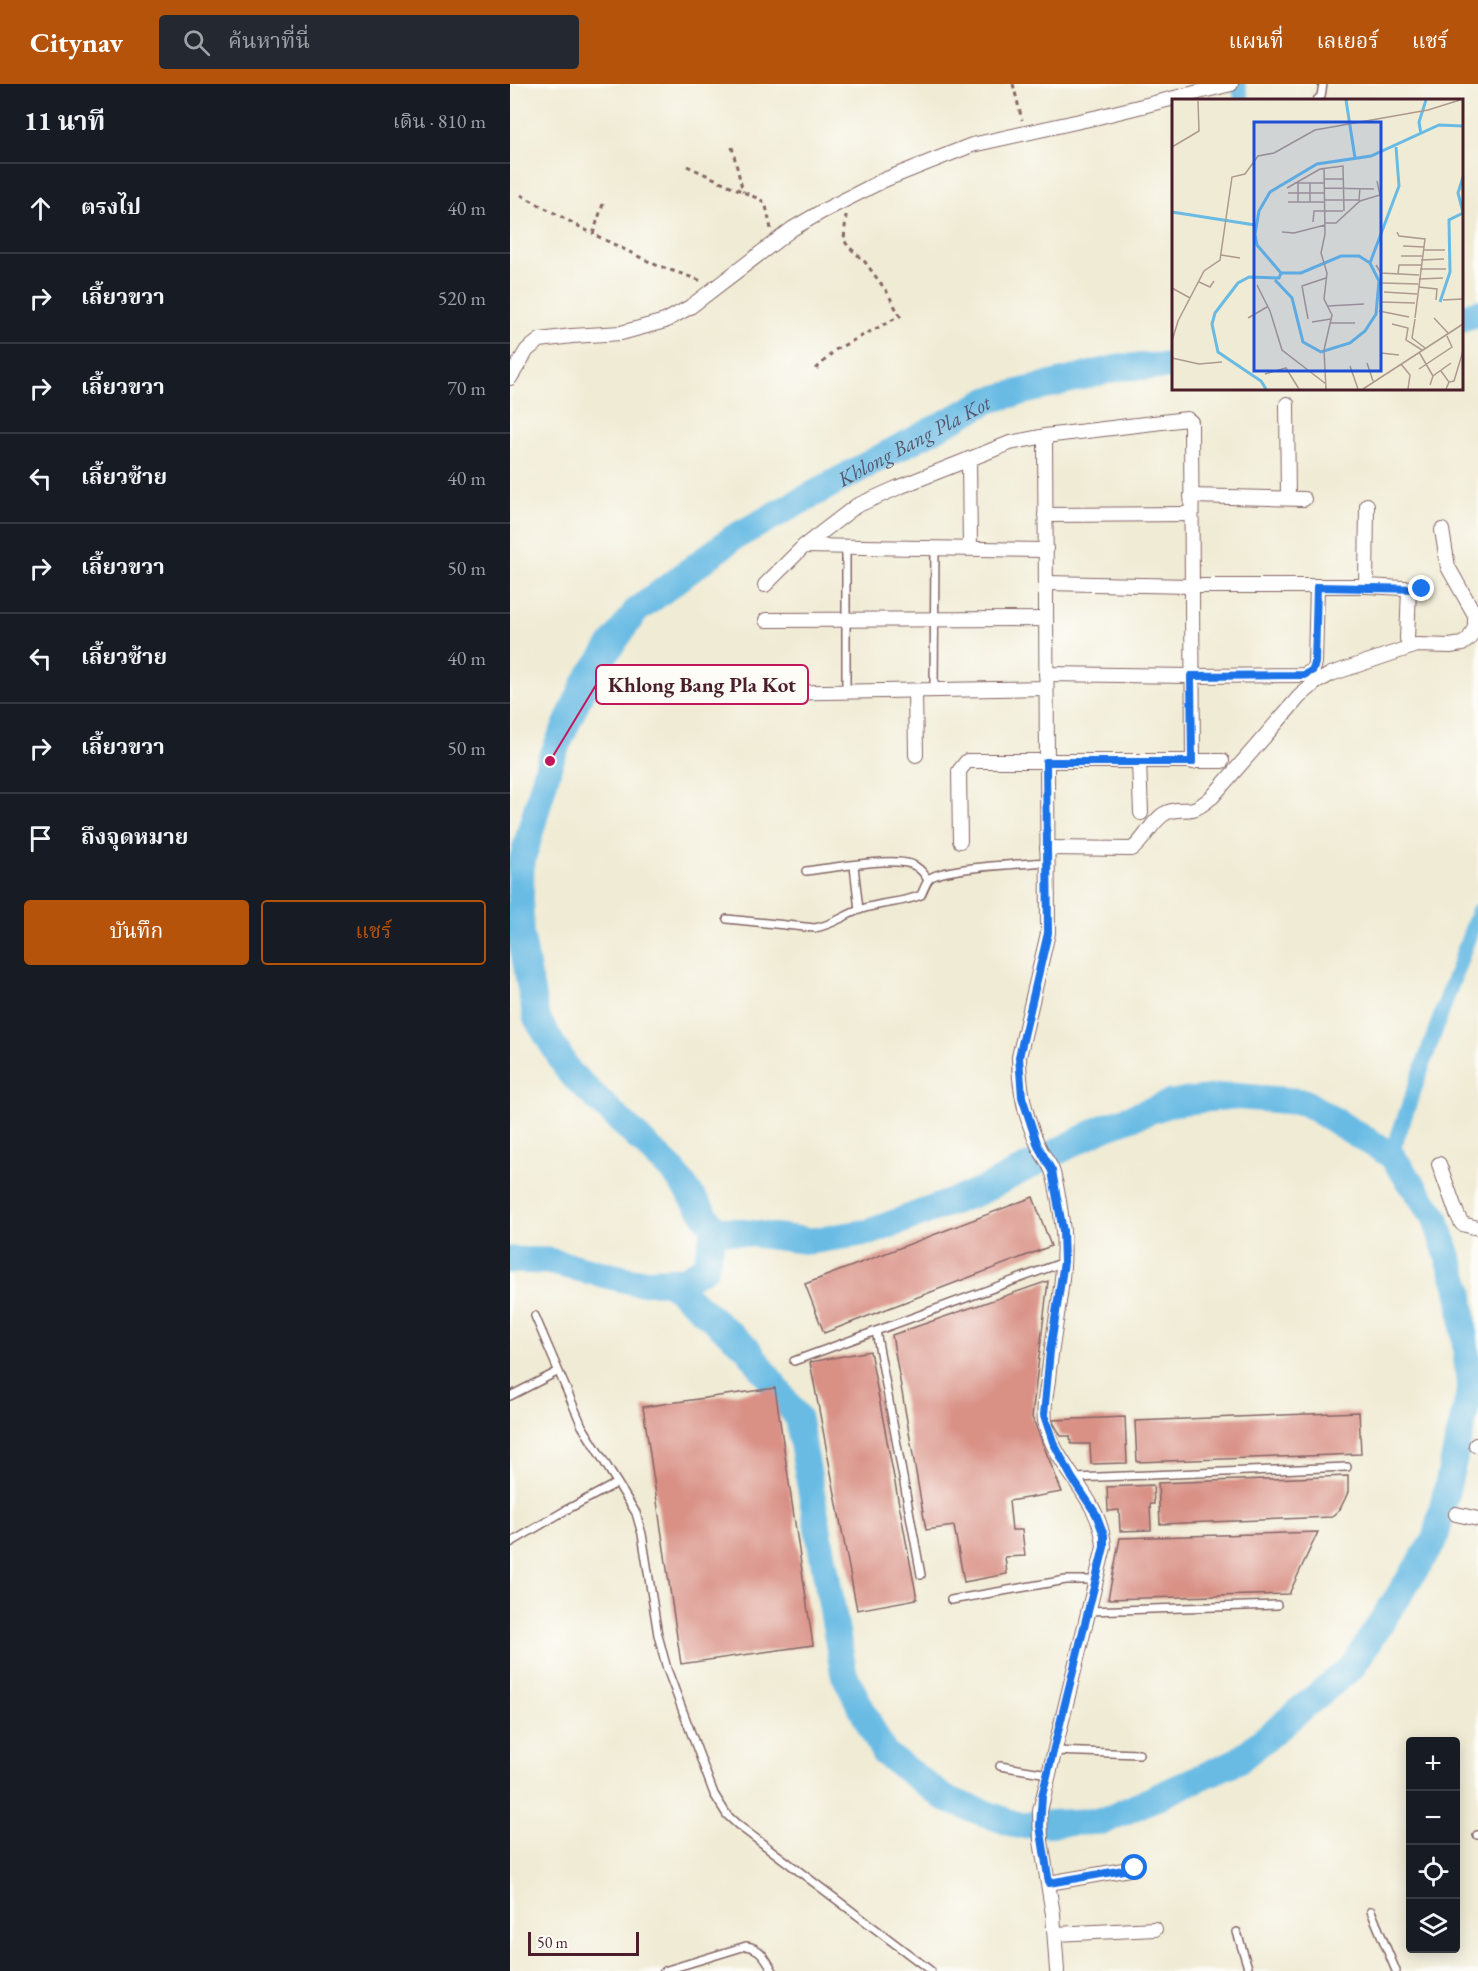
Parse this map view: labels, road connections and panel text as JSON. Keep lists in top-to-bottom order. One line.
{"water":["Khlong Bang Pla Kot"],"places":["Khlong Bang Pla Kot"],"scale_bar":"50 m","page":{"header":"Citynav","search":"ค้นหาที่นี่","nav":["แผนที่","เลเยอร์","แชร์"],"heading":["11 นาที","เดิน · 810 m"],"list":[["ตรงไป","40 m"],["เลี้ยวขวา","520 m"],["เลี้ยวขวา","70 m"],["เลี้ยวซ้าย","40 m"],["เลี้ยวขวา","50 m"],["เลี้ยวซ้าย","40 m"],["เลี้ยวขวา","50 m"],"ถึงจุดหมาย"],"buttons":["บันทึก","แชร์"],"map_buttons":["+","−"],"scale":"50 m"}}
